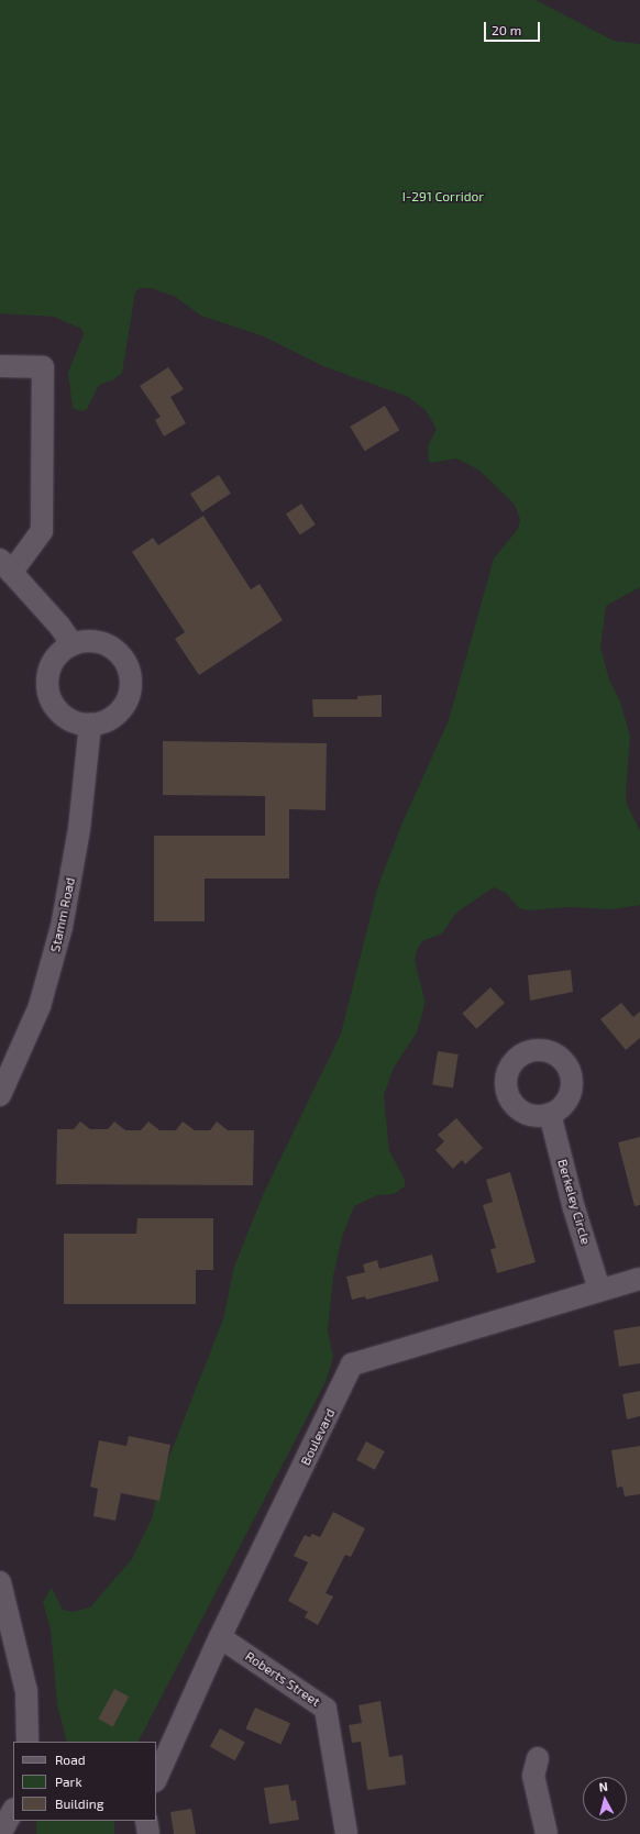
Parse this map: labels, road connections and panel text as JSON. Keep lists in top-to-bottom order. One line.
{"streets":{"street":["Stamm Road","Berkeley Circle","Boulevard","Roberts Street"]},"crossings":[["Berkeley Circle","Boulevard"],["Boulevard","Roberts Street"]],"parks":["I-291 Corridor"],"legend":["Road","Park","Building"],"scale_bar":"20 m","north":"top"}
